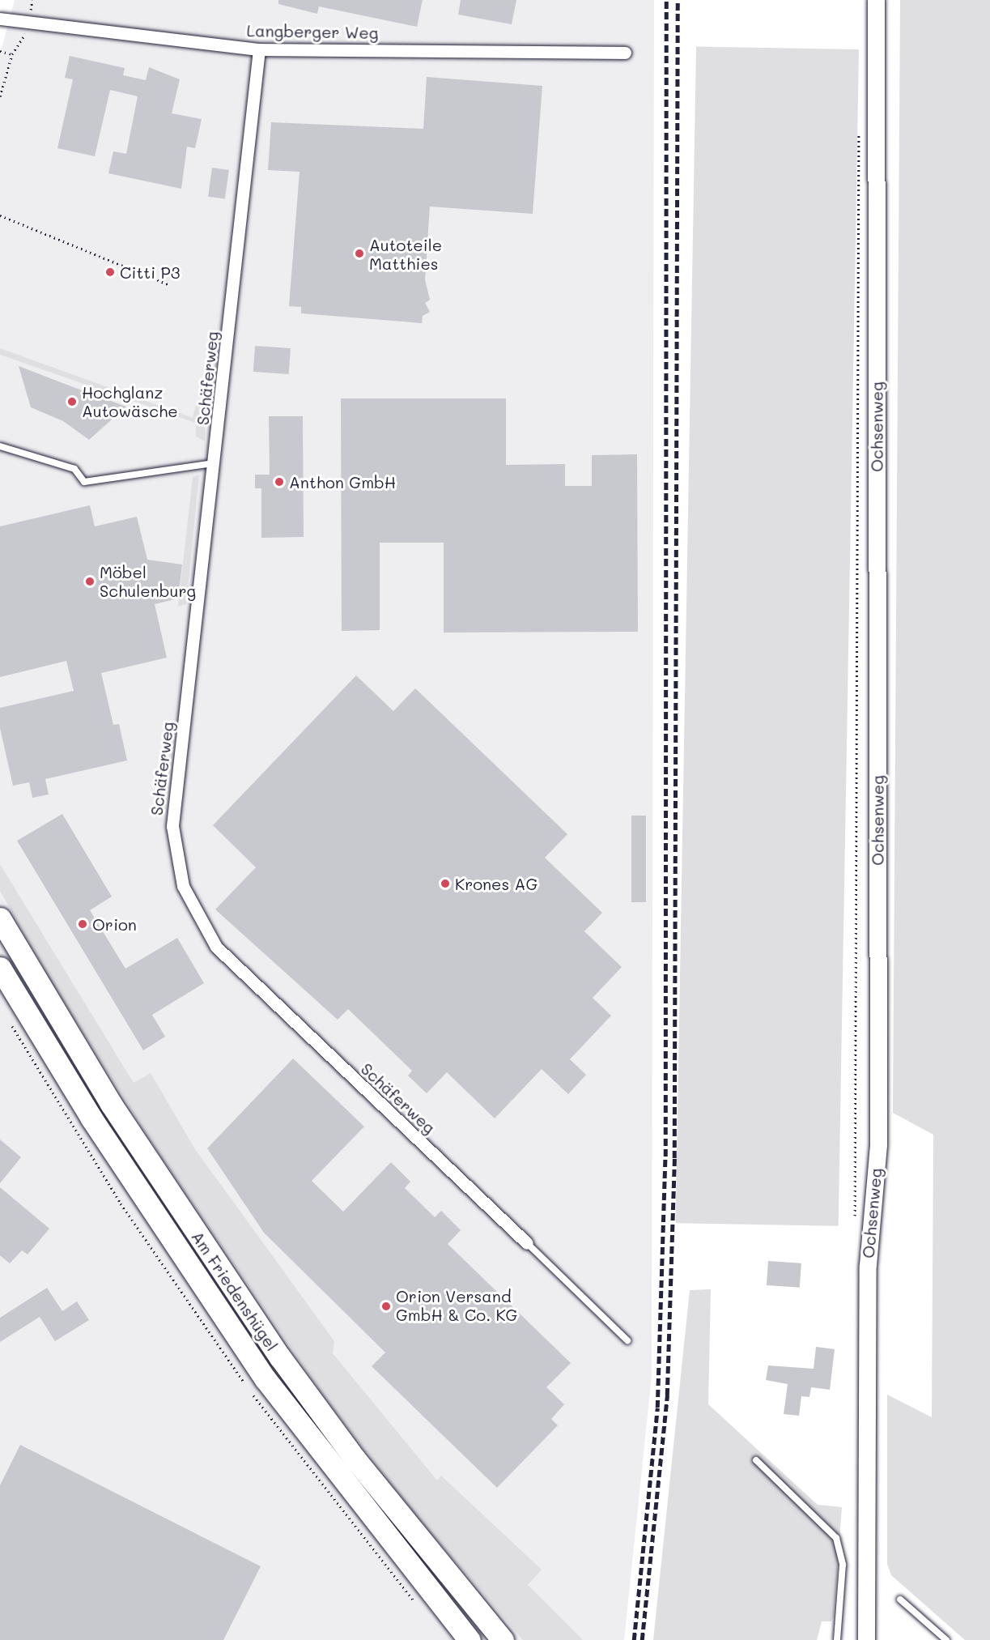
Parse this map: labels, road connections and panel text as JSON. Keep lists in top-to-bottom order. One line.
{"streets":{"highway":["Am Friedenshügel"],"main road":["Ochsenweg"],"street":["Langberger Weg","Schäferweg"]},"crossings":[["Langberger Weg","Schäferweg"]],"places":["Autoteile Matthies","Citti P3","Hochglanz Autowäsche","Anthon GmbH","Möbel Schulenburg","Krones AG","Orion","Orion Versand GmbH & Co. KG"]}
